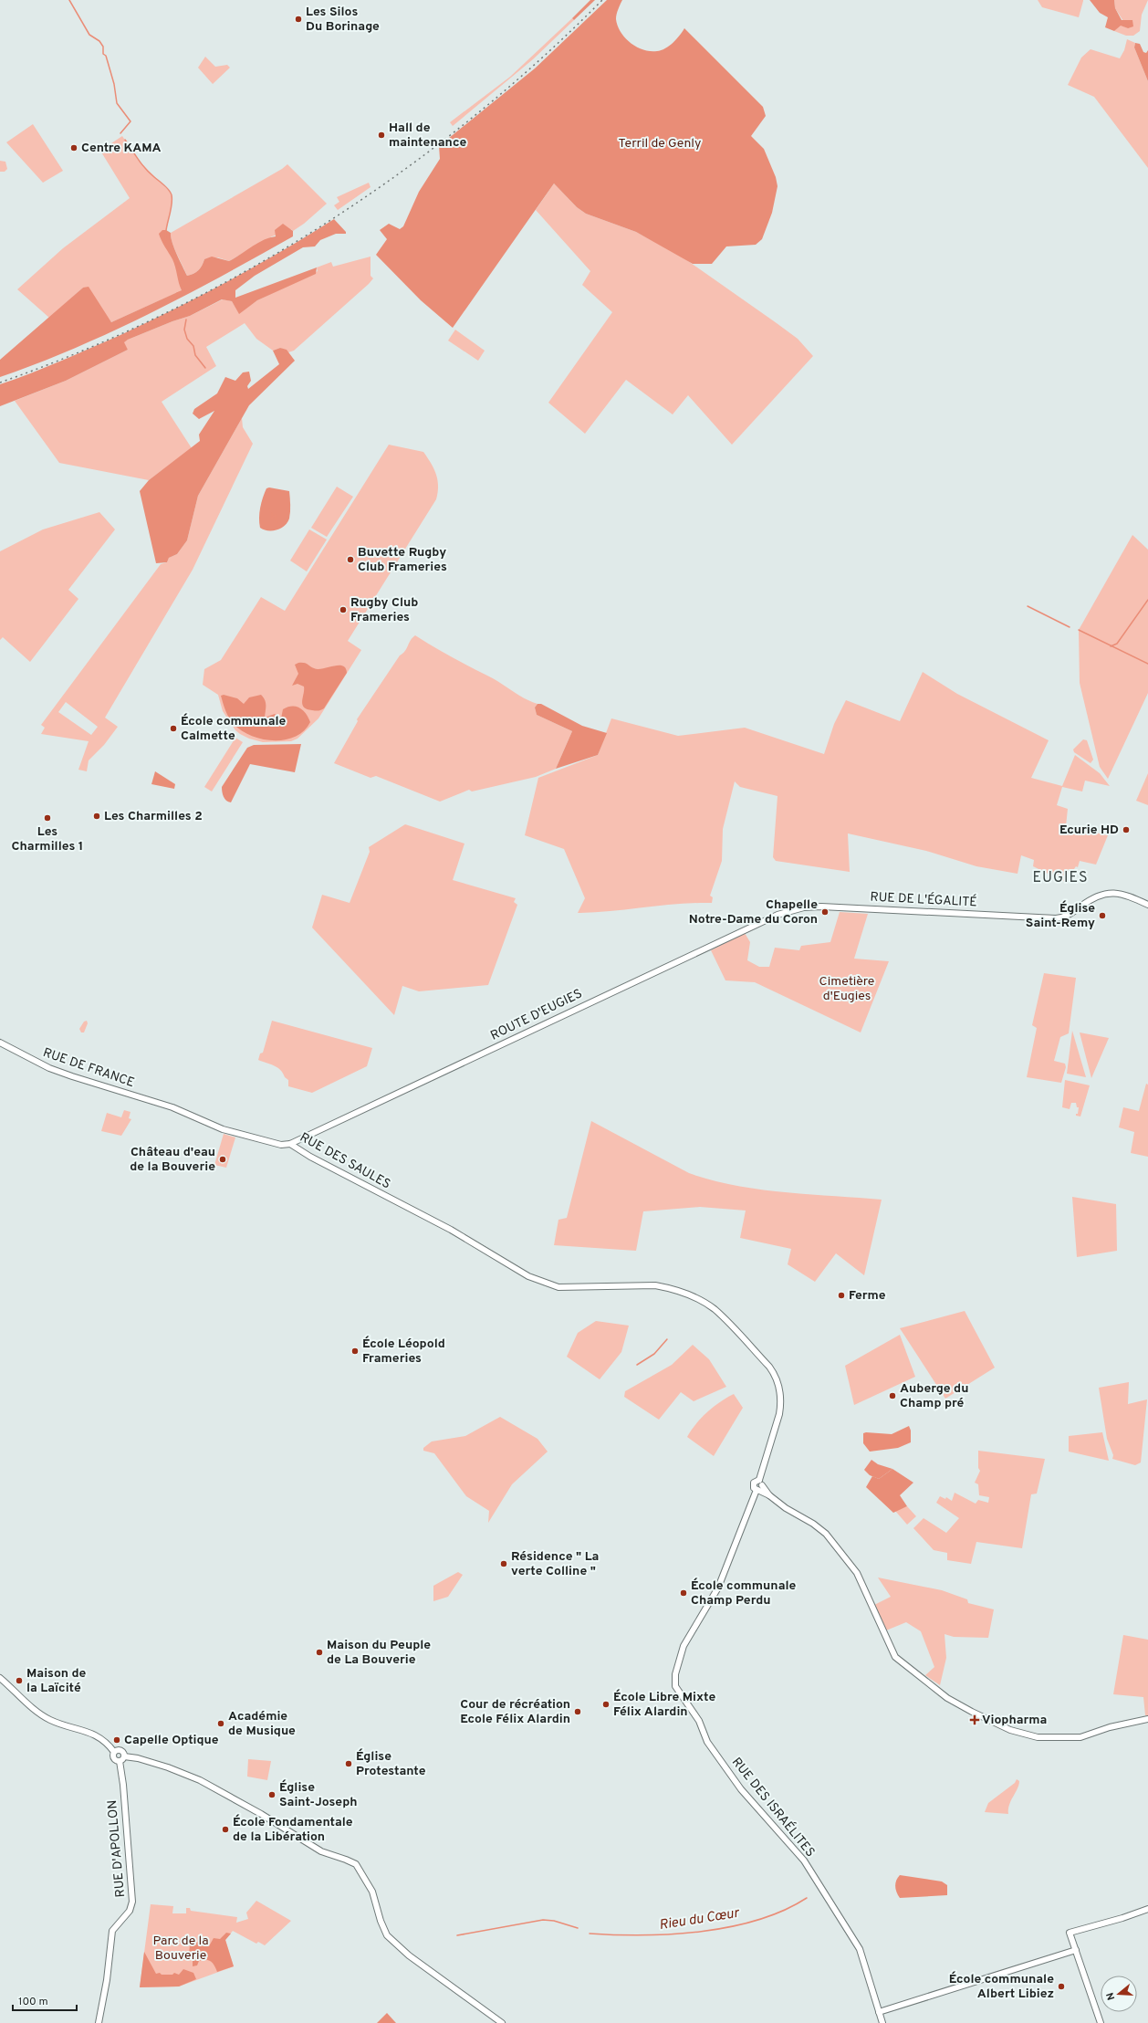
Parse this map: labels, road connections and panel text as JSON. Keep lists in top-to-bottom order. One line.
{"streets":{"street":["RUE DE L'ÉGALITÉ","ROUTE D'EUGIES","RUE DE FRANCE","RUE DES SAULES","RUE DES ISRAÉLITES","RUE D'APOLLON"]},"crossings":[["RUE DE L'ÉGALITÉ","ROUTE D'EUGIES"],["ROUTE D'EUGIES","RUE DES SAULES"],["RUE DE FRANCE","RUE DES SAULES"],["RUE DES SAULES","RUE DES ISRAÉLITES"]],"districts":["EUGIES"],"water":["Rieu du Cœur"],"parks":["Terril de Genly","Cimetière d'Eugies","Parc de la Bouverie"],"places":{"other":["Les Silos Du Borinage","Hall de maintenance","Centre KAMA","Buvette Rugby Club Frameries","Rugby Club Frameries","École communale Calmette","Les Charmilles 2","Les Charmilles 1","Ecurie HD","Chapelle Notre-Dame du Coron","Église Saint-Remy","Château d'eau de la Bouverie","Ferme","École Léopold Frameries","Auberge du Champ pré","Résidence \" La verte Colline \"","École communale Champ Perdu","Maison du Peuple de La Bouverie","Maison de la Laïcité","École Libre Mixte Félix Alardin","Cour de récréation Ecole Félix Alardin","Académie de Musique","Capelle Optique","Église Protestante","Église Saint-Joseph","École Fondamentale de la Libération","École communale Albert Libiez"],"health":["Viopharma"]},"scale_bar":"100 m","north":"left"}
